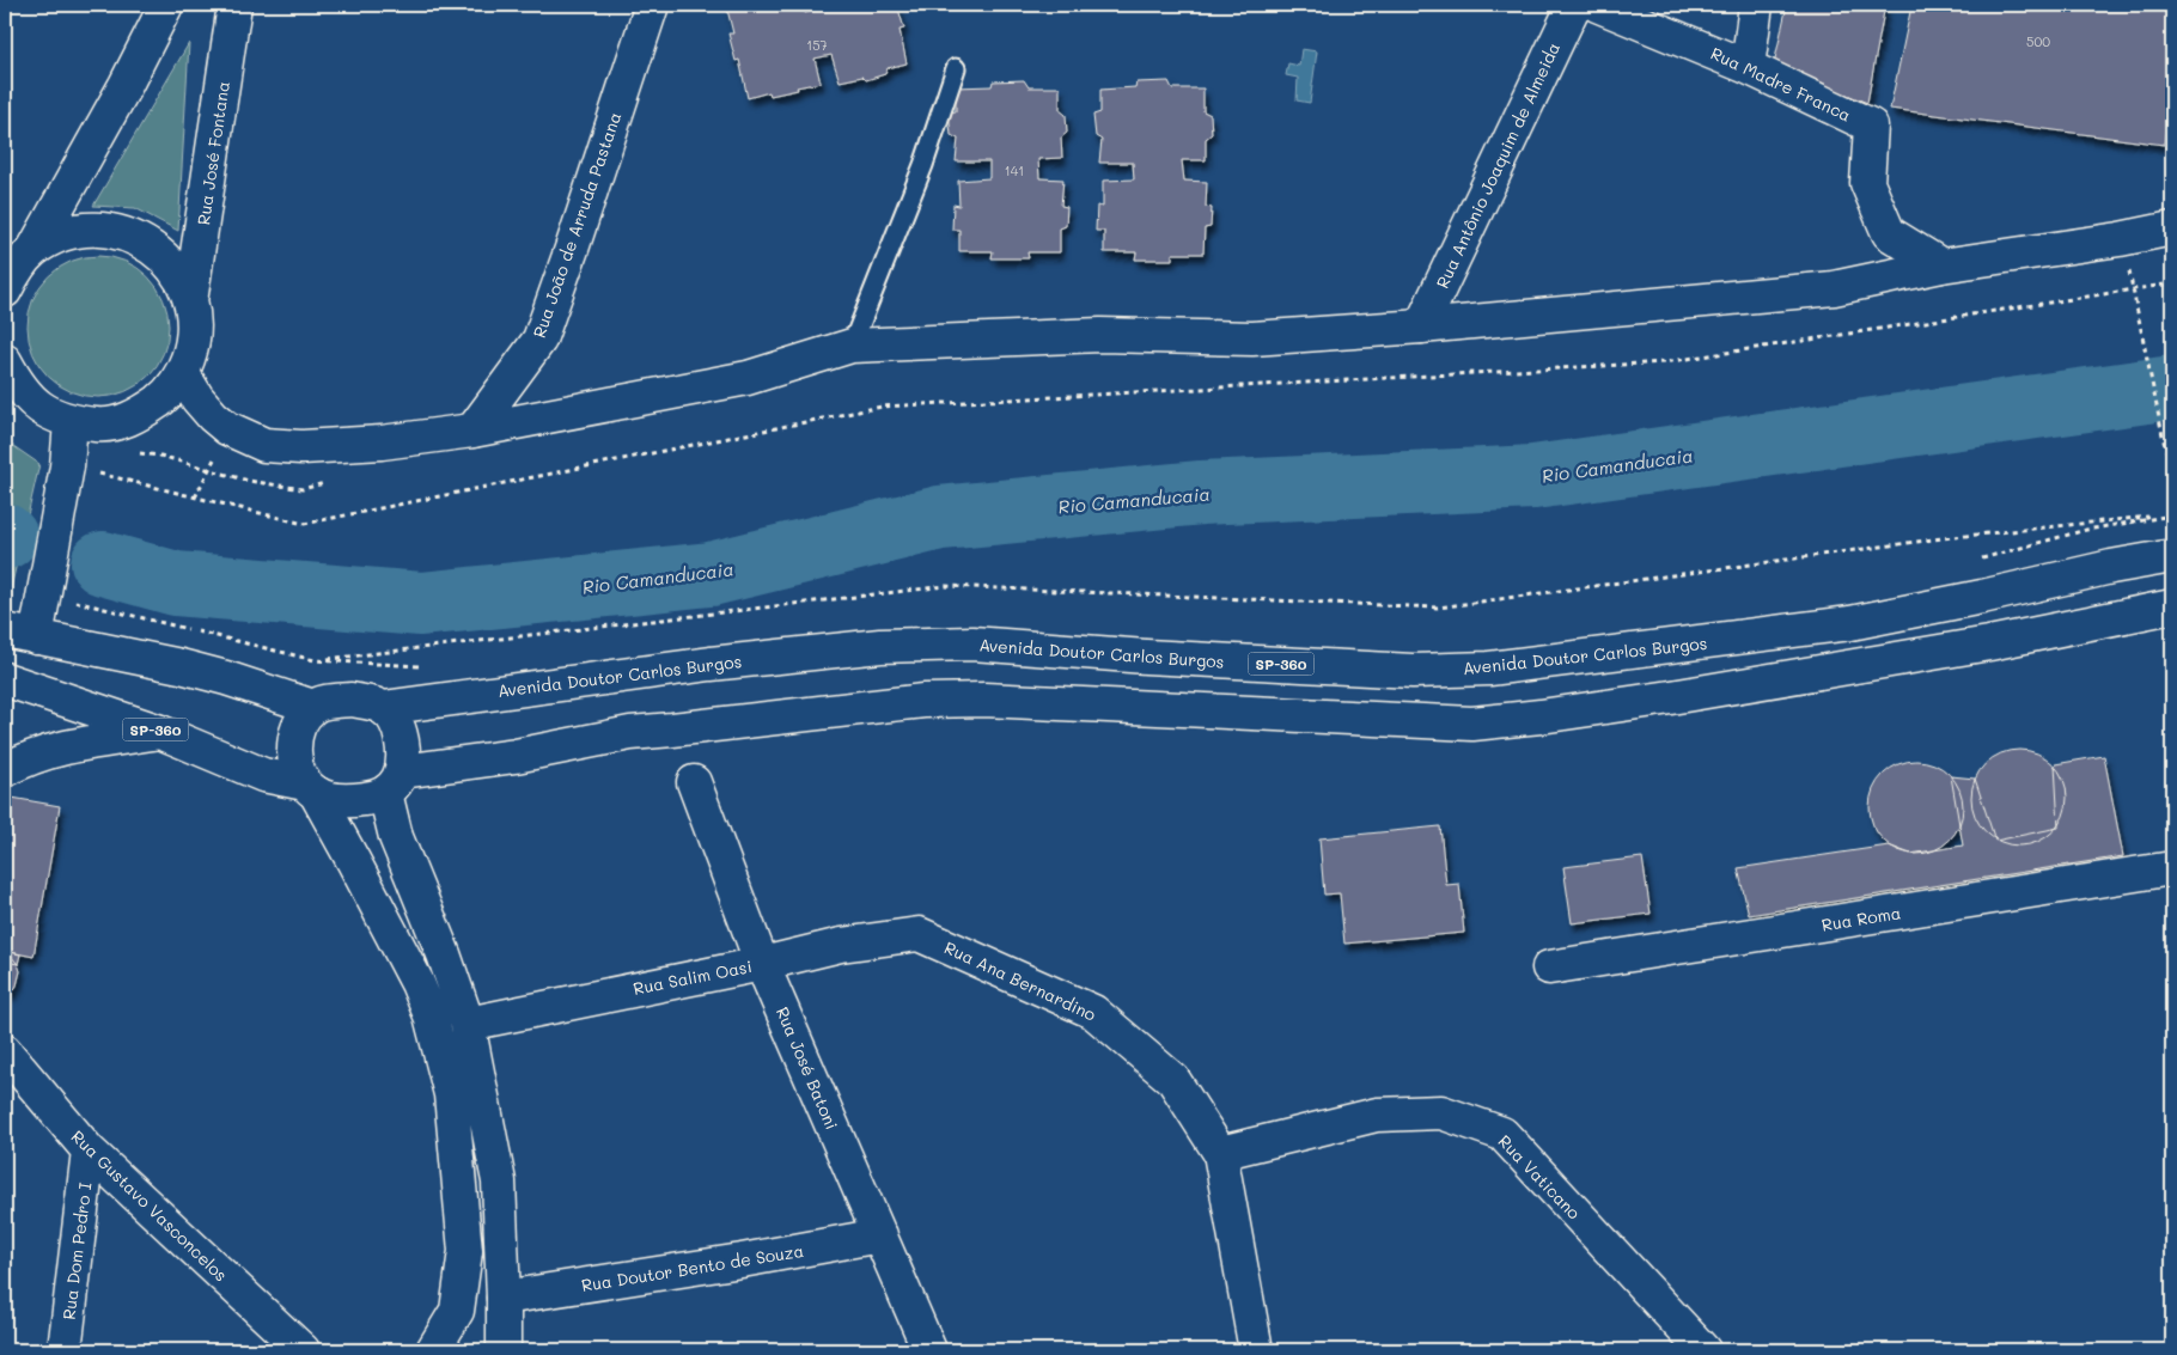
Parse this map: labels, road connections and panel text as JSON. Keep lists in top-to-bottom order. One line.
{"streets":{"street":["Rua Madre Franca","Rua José Fontana","Rua Antônio Joaquim de Almeida","Rua João de Arruda Pastana","Avenida Doutor Carlos Burgos","SP-360","Rua Roma","Rua Salim Oasi","Rua Ana Bernardino","Rua José Batoni","Rua Vaticano","Rua Gustavo Vasconcelos","Rua Dom Pedro I","Rua Doutor Bento de Souza"]},"crossings":[["Avenida Doutor Carlos Burgos","SP-360"],["Rua Salim Oasi","Rua Ana Bernardino"],["Rua Salim Oasi","Rua José Batoni"],["Rua Ana Bernardino","Rua Vaticano"],["Rua José Batoni","Rua Doutor Bento de Souza"],["Rua Gustavo Vasconcelos","Rua Dom Pedro I"]],"water":["Rio Camanducaia"],"house_numbers":["500","157","141"]}
